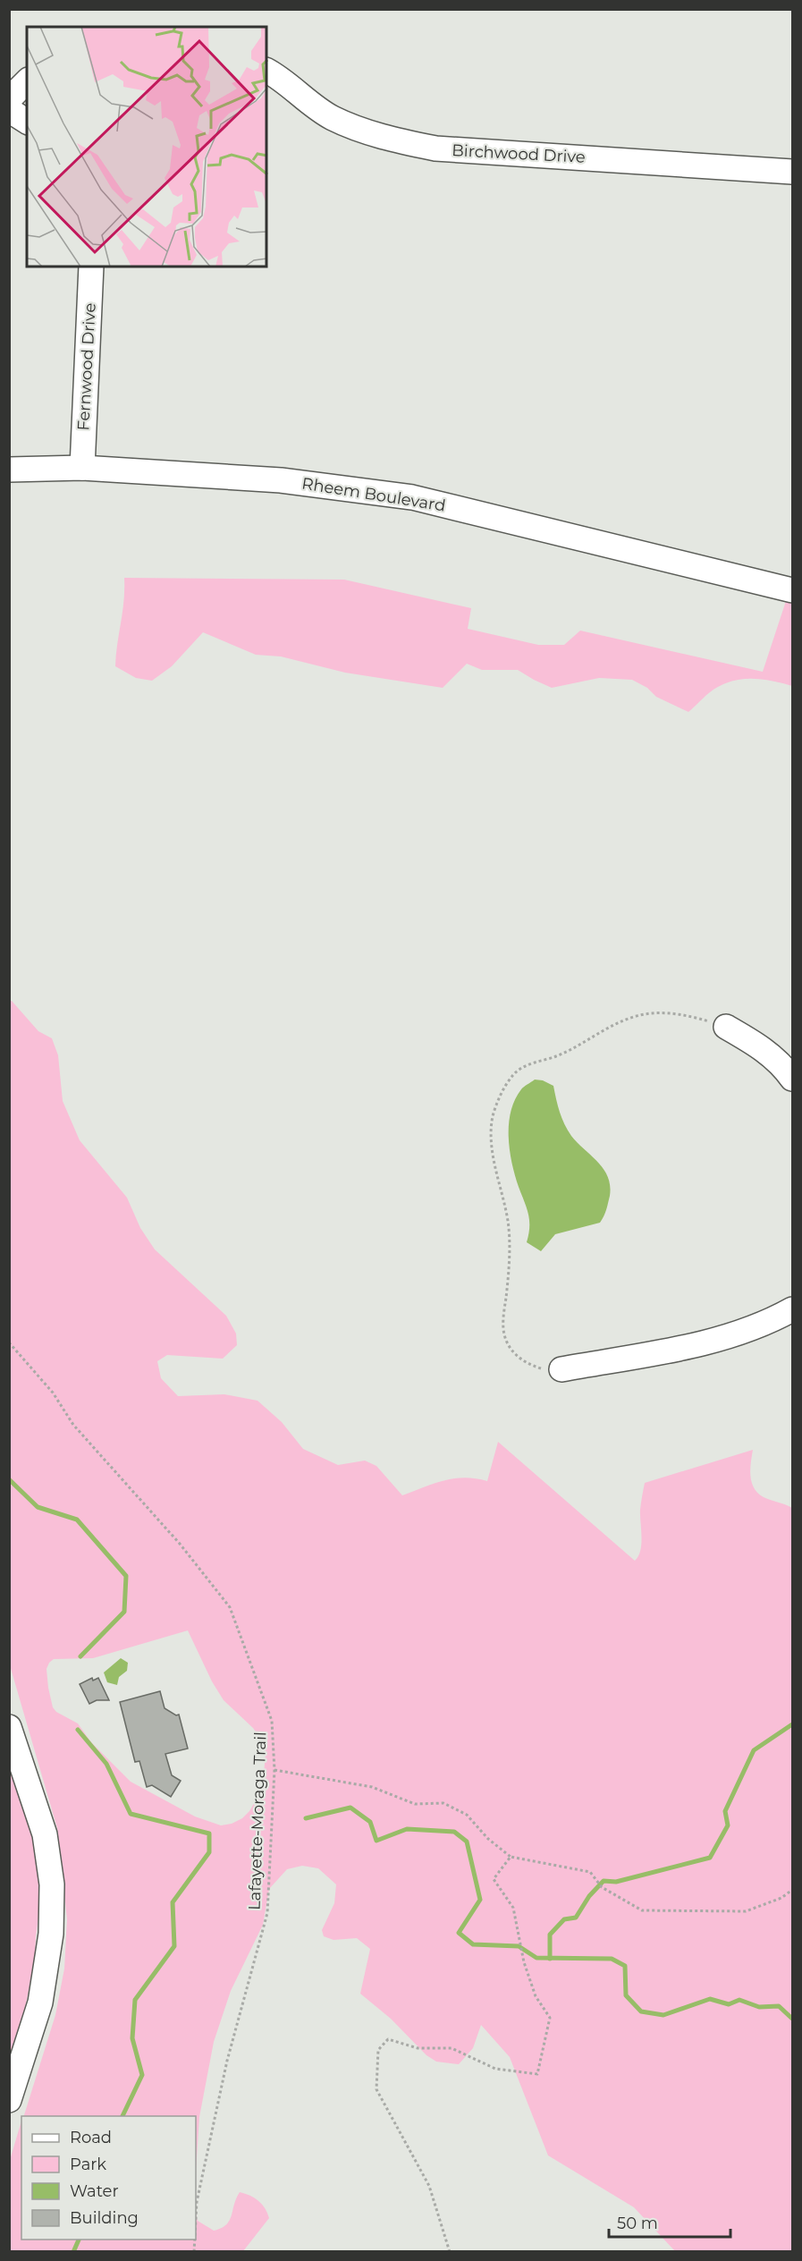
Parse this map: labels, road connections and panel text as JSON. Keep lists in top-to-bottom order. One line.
{"streets":{"street":["Birchwood Drive","Fernwood Drive","Rheem Boulevard"],"path":["Lafayette-Moraga Trail"]},"crossings":[["Fernwood Drive","Rheem Boulevard"]],"legend":["Road","Park","Water","Building"],"scale_bar":"50 m"}
